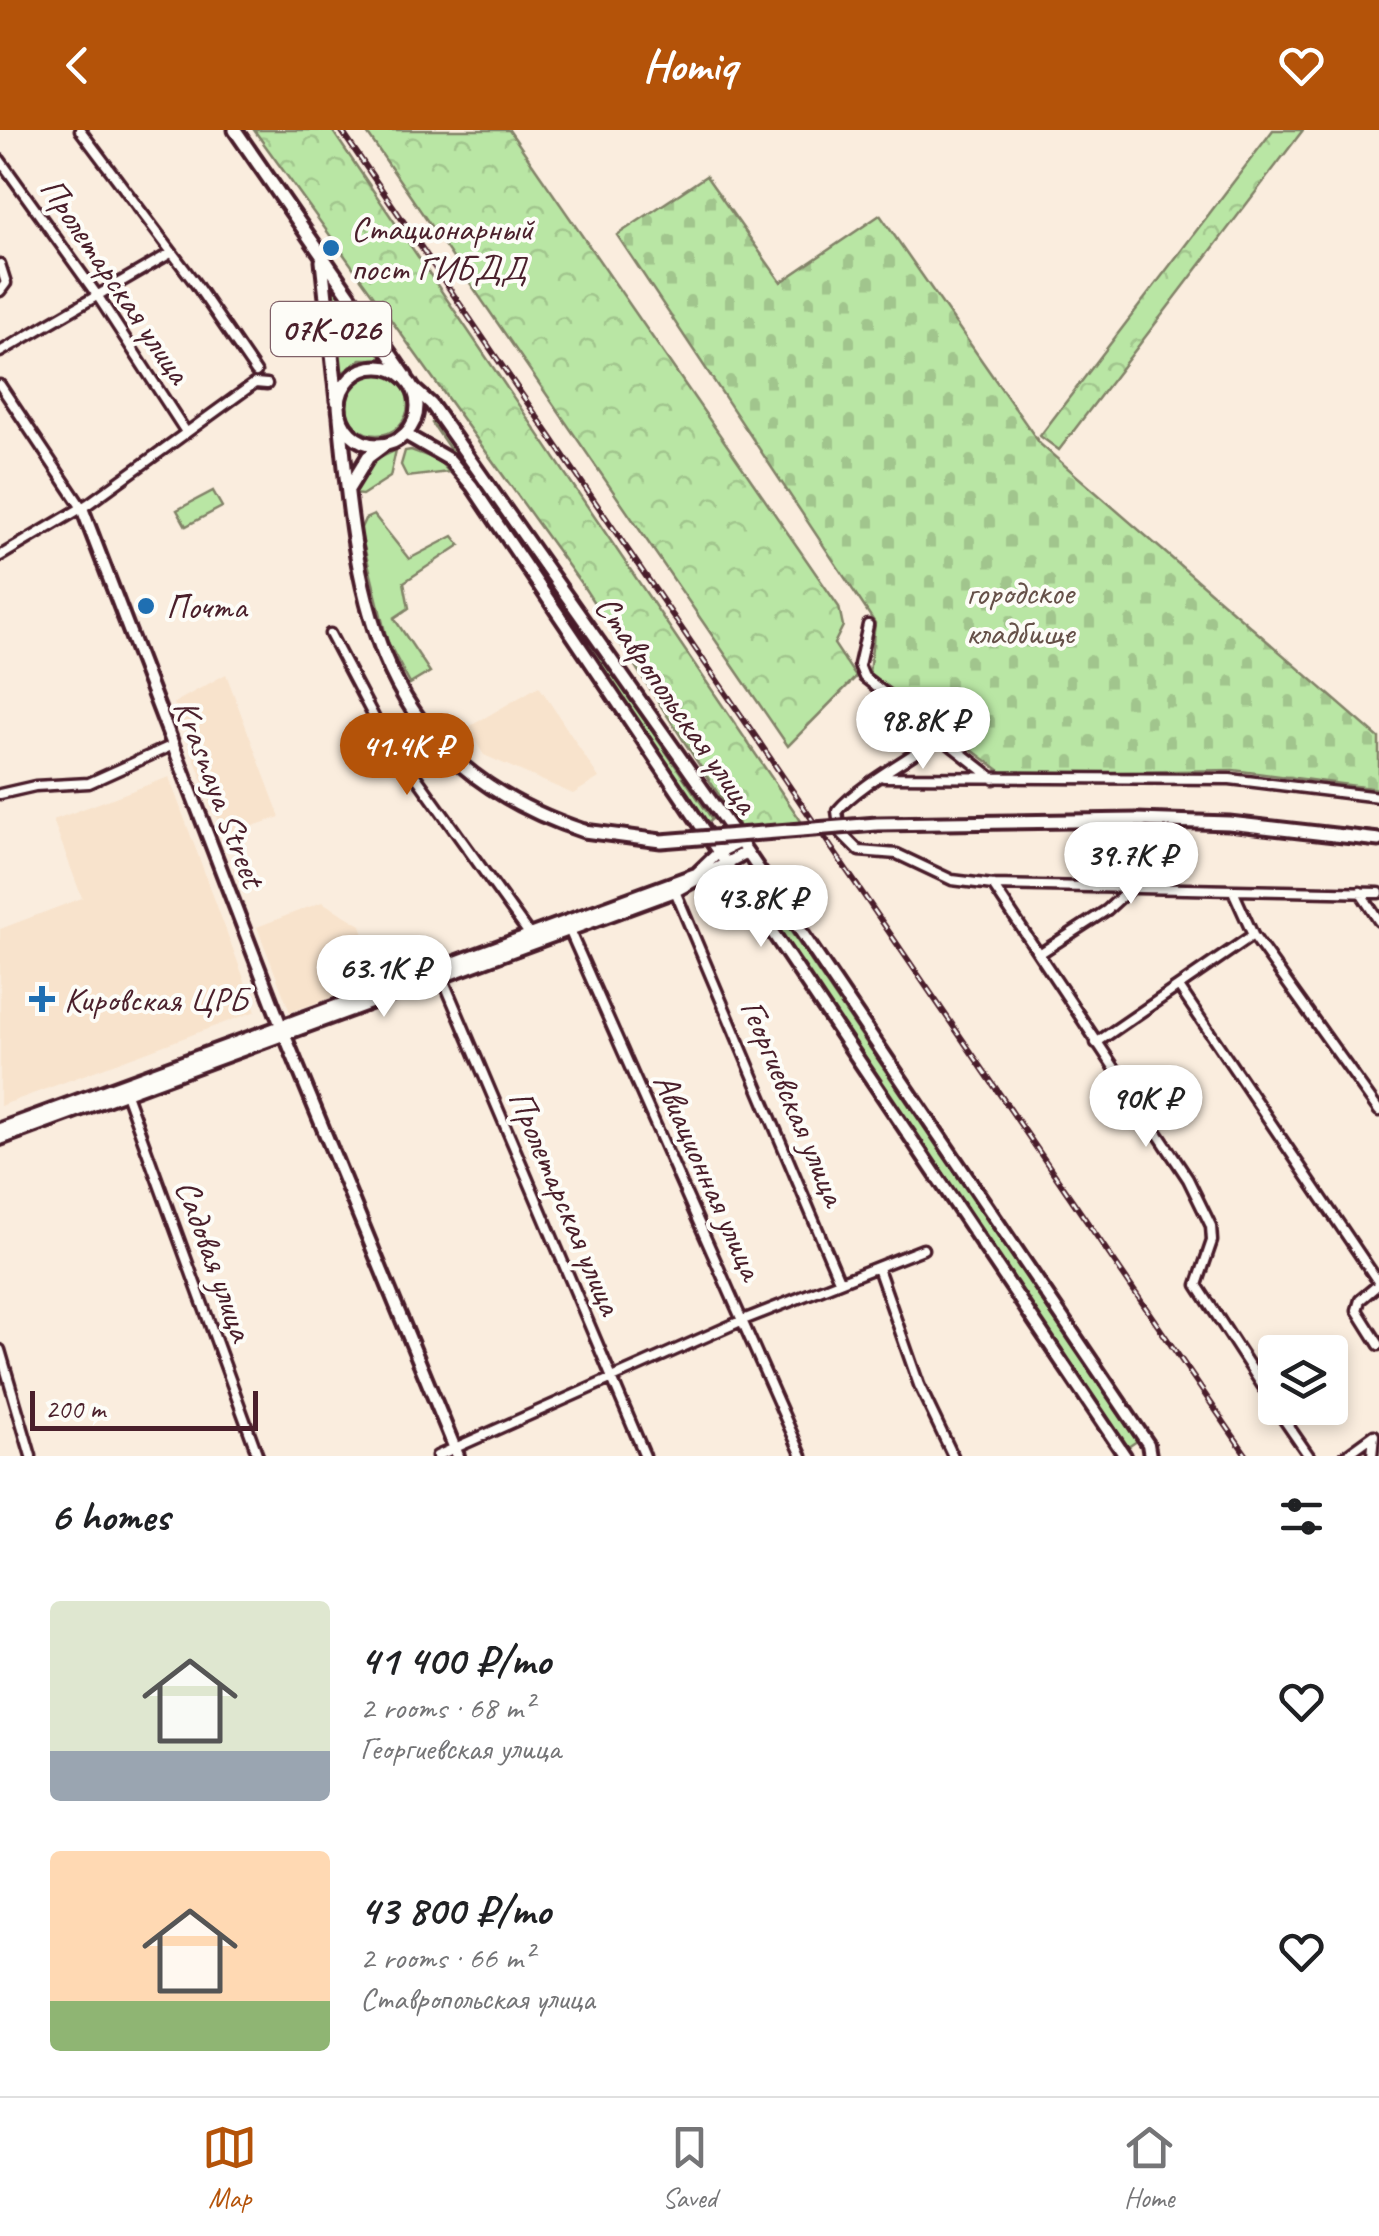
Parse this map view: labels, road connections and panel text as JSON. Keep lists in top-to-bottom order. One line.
{"streets":{"main road":["07К-026","Ставропольская улица","Krasnaya Street"],"street":["Пролетарская улица","Георгиевская улица","Авиационная улица","Садовая улица"]},"crossings":[["07К-026","Ставропольская улица"]],"parks":["городское кладбище"],"places":{"other":["Стационарный пост ГИБДД","Почта"],"health":["Кировская ЦРБ"]},"scale_bar":"200 m","page":{"header":"Homiq","price":["98.8K ₽","41.4K ₽","39.7K ₽","43.8K ₽","63.1K ₽","90K ₽"],"scale":"200 m","heading":"6 homes","list":[{"name":"41 400 ₽/mo","note":"2 rooms · 68 m² · Георгиевская улица"},{"name":"43 800 ₽/mo","note":"2 rooms · 66 m² · Ставропольская улица"}],"tabs":["Map","Saved","Home"]}}
